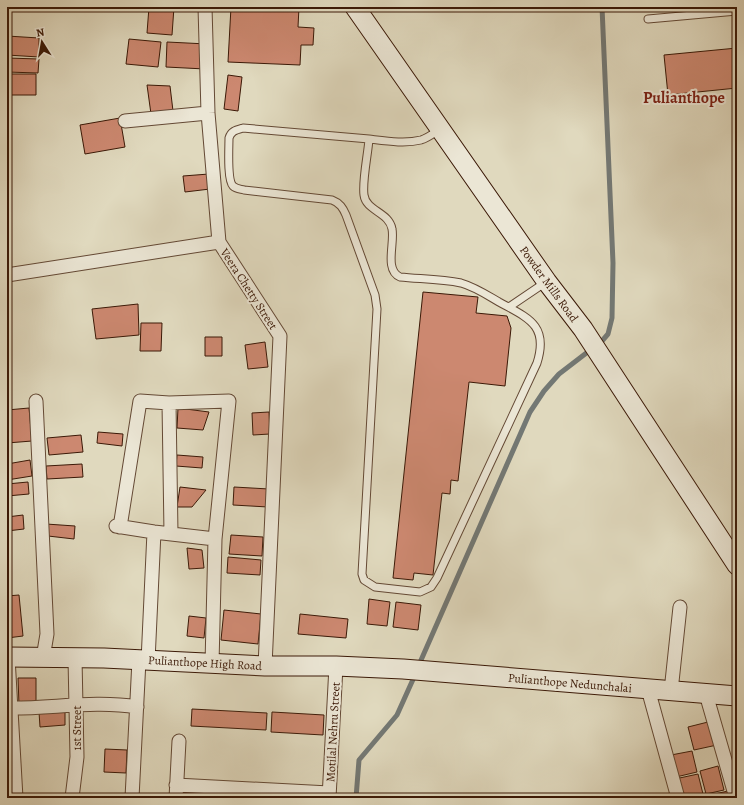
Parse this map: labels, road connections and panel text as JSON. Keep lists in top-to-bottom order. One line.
{"streets":{"main road":["Powder Mills Road","Pulianthope High Road","Pulianthope Nedunchalai"],"street":["Veera Chetty Street","1st Street","Motilal Nehru Street"]},"crossings":[["Veera Chetty Street","Pulianthope High Road"],["Pulianthope High Road","Pulianthope Nedunchalai"],["Pulianthope High Road","1st Street"],["Pulianthope High Road","Motilal Nehru Street"]],"districts":["Pulianthope"],"north":"top"}
